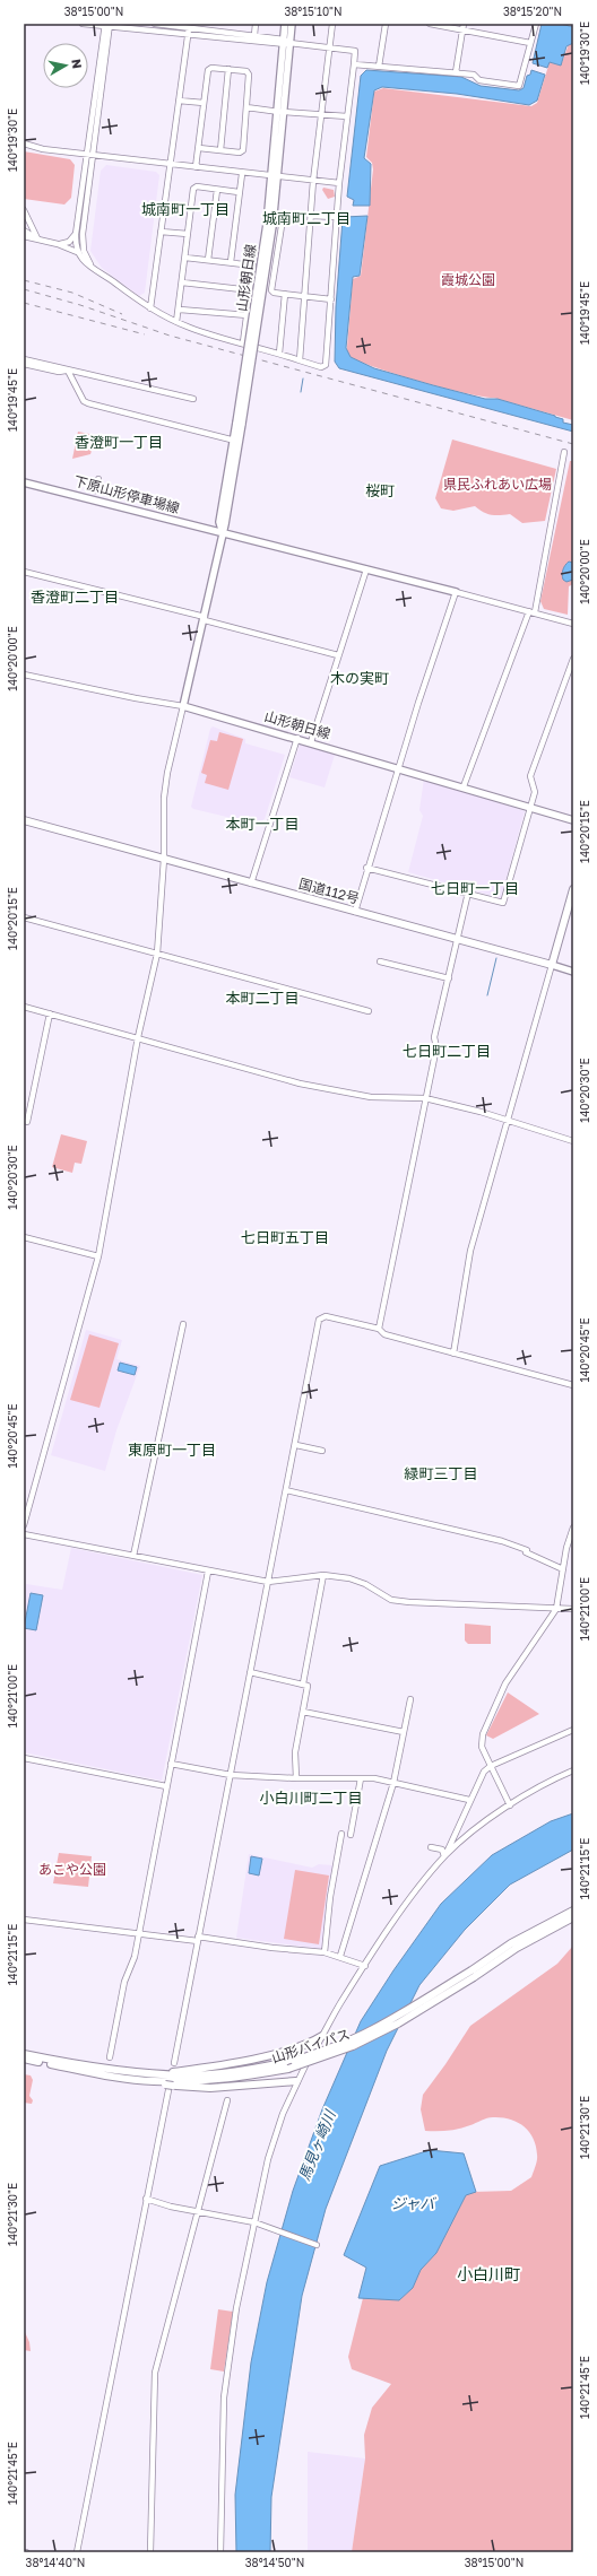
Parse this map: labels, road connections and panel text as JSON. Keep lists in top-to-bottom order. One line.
{"streets":{"highway":["国道112号","山形バイパス"],"main road":["山形朝日線","下原山形停車場線"]},"crossings":[["山形朝日線","下原山形停車場線"]],"districts":["城南町一丁目","城南町二丁目","香澄町一丁目","桜町","香澄町二丁目","木の実町","本町一丁目","七日町一丁目","本町二丁目","七日町二丁目","七日町五丁目","東原町一丁目","緑町三丁目","小白川町二丁目","小白川町"],"water":["馬見ヶ崎川","ジャバ"],"parks":["霞城公園","県民ふれあい広場","あこや公園"],"north":"right","coordinates":["38°15'00\"N","38°15'10\"N","38°15'20\"N","140°19'30\"E","140°19'45\"E","140°20'00\"E","140°20'15\"E","140°20'30\"E","140°20'45\"E","140°21'00\"E","140°21'15\"E","140°21'30\"E","140°21'45\"E","38°14'40\"N","38°14'50\"N"]}
